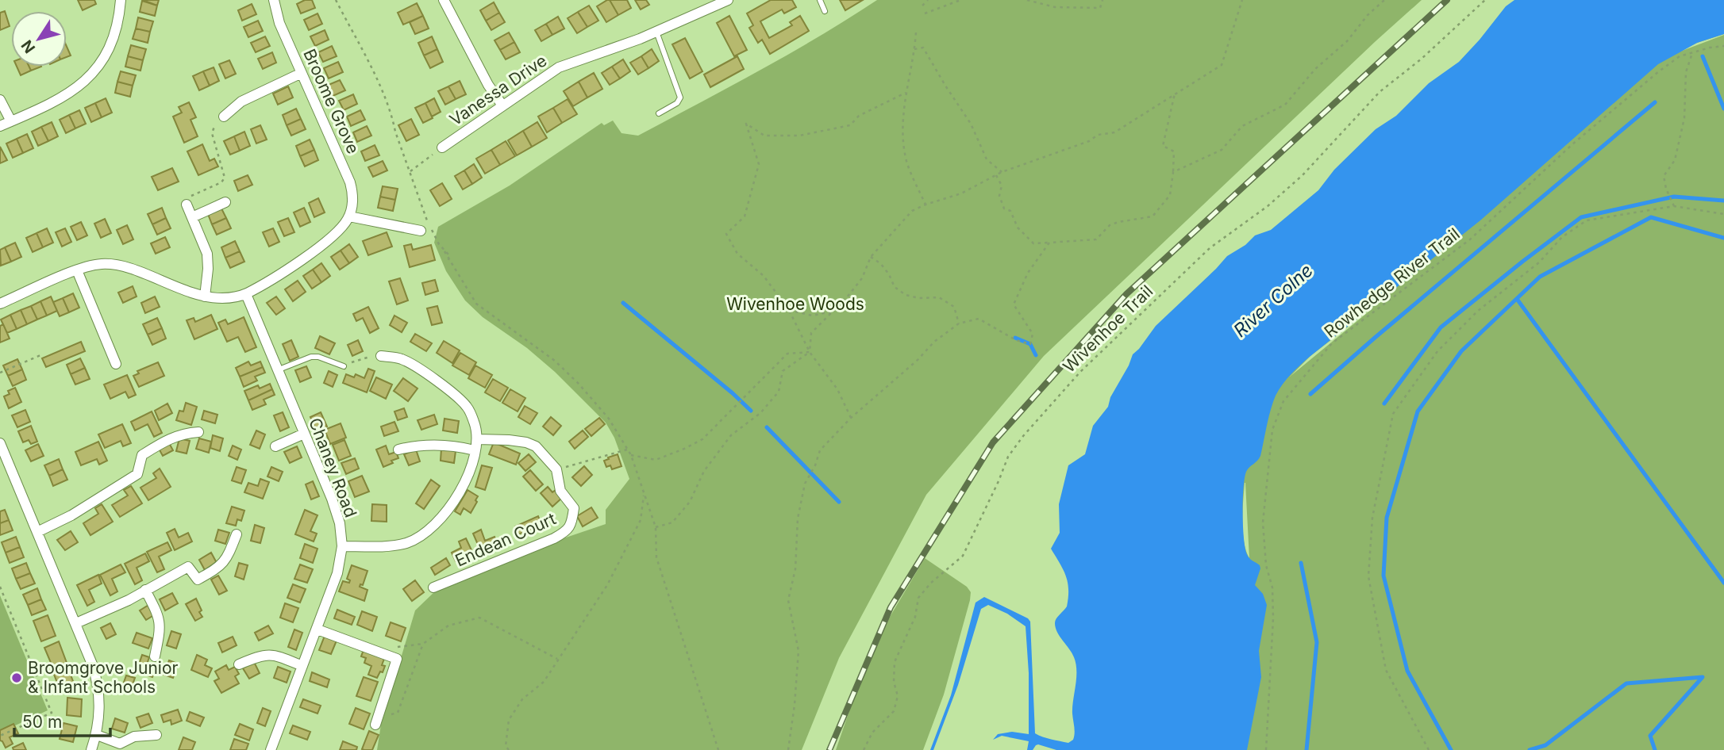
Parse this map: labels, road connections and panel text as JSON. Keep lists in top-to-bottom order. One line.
{"streets":{"street":["Vanessa Drive","Broome Grove","Chaney Road","Endean Court"],"path":["Rowhedge River Trail","Wivenhoe Trail"]},"water":["River Colne"],"parks":["Wivenhoe Woods"],"places":["Broomgrove Junior & Infant Schools"],"scale_bar":"50 m","north":"bottom left"}
